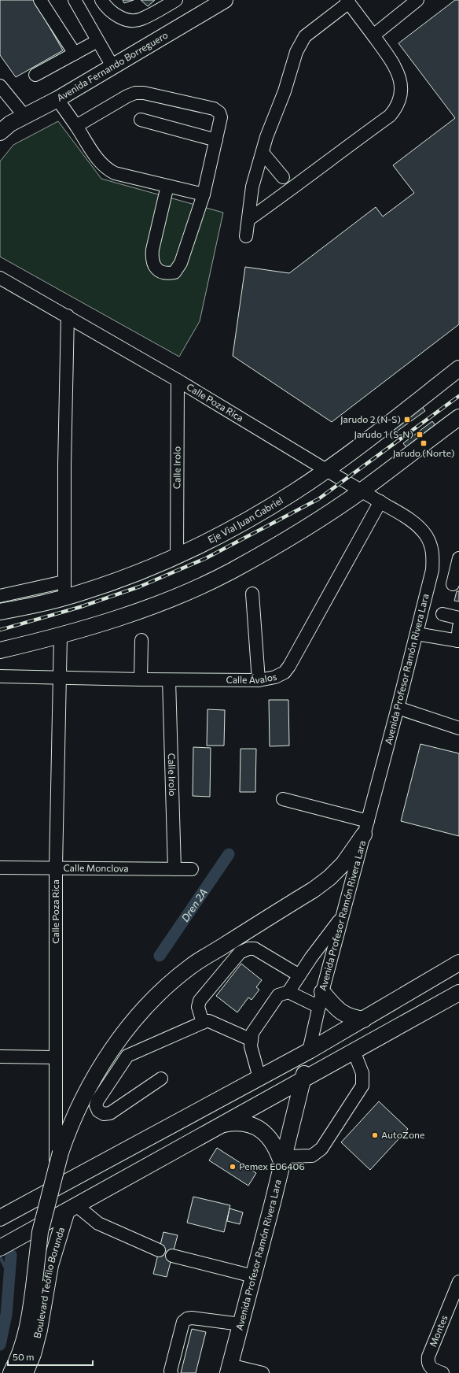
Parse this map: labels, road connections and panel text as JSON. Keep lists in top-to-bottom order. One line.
{"streets":{"main road":["Avenida Fernando Borreguero","Eje Vial Juan Gabriel","Avenida Profesor Ramón Rivera Lara","Boulevard Teófilo Borunda"],"street":["Calle Poza Rica","Calle Irolo","Calle Ávalos","Calle Monclova","Montes"]},"crossings":[["Calle Poza Rica","Calle Irolo"],["Calle Poza Rica","Eje Vial Juan Gabriel"],["Calle Poza Rica","Avenida Profesor Ramón Rivera Lara"],["Calle Poza Rica","Calle Ávalos"],["Calle Poza Rica","Calle Monclova"],["Calle Irolo","Eje Vial Juan Gabriel"],["Calle Irolo","Calle Ávalos"],["Calle Irolo","Calle Monclova"],["Avenida Profesor Ramón Rivera Lara","Calle Ávalos"]],"water":["Dren 2A"],"places":{"transit":["Jarudo 2 (N-S)","Jarudo 1 (S-N)","Jarudo (Norte)"],"other":["AutoZone","Pemex E06406"]},"scale_bar":"50 m"}
